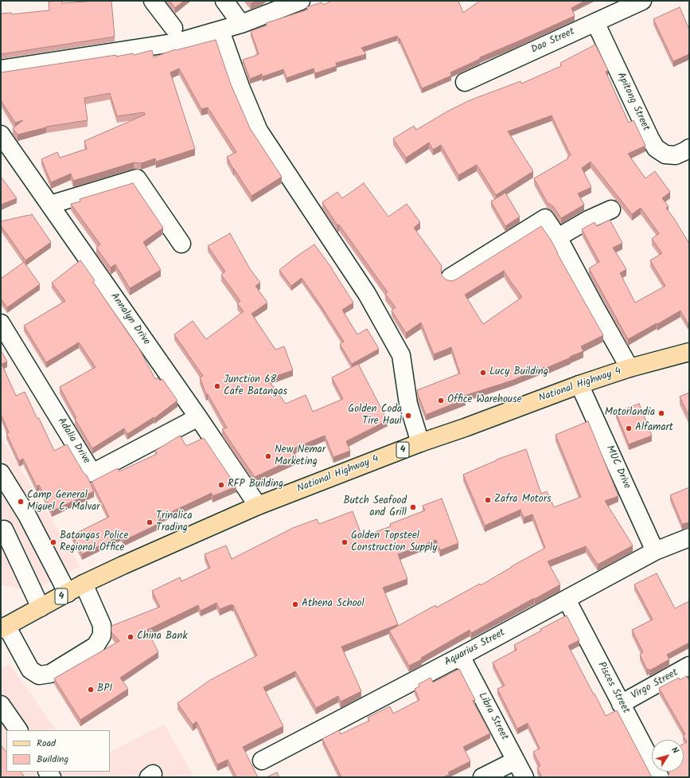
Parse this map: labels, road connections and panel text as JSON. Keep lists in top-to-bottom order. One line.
{"streets":{"main road":["National Highway 4","4"],"street":["Dao Street","Apitong Street","Annalyn Drive","Adalia Drive","MUC Drive","Aquarius Street","Virgo Street","Pisces Street","Libra Street"]},"crossings":[["Dao Street","Apitong Street"],["Annalyn Drive","National Highway 4"],["Annalyn Drive","Adalia Drive"],["National Highway 4","MUC Drive"],["MUC Drive","Aquarius Street"],["Aquarius Street","Pisces Street"],["Aquarius Street","Libra Street"],["Virgo Street","Pisces Street"]],"places":["Lucy Building","Junction 68 Cafe Batangas","Office Warehouse","Motorlandia","Golden Coda Tire Haul","Alfamart","New Nemar Marketing","RFP Building","Zafra Motors","Camp General Miguel C. Malvar","Butch Seafood and Grill","Trinalica Trading","Batangas Police Regional Office","Golden Topsteel Construction Supply","Athena School","China Bank","BPI"],"legend":["Road","Building"],"north":"top right"}
